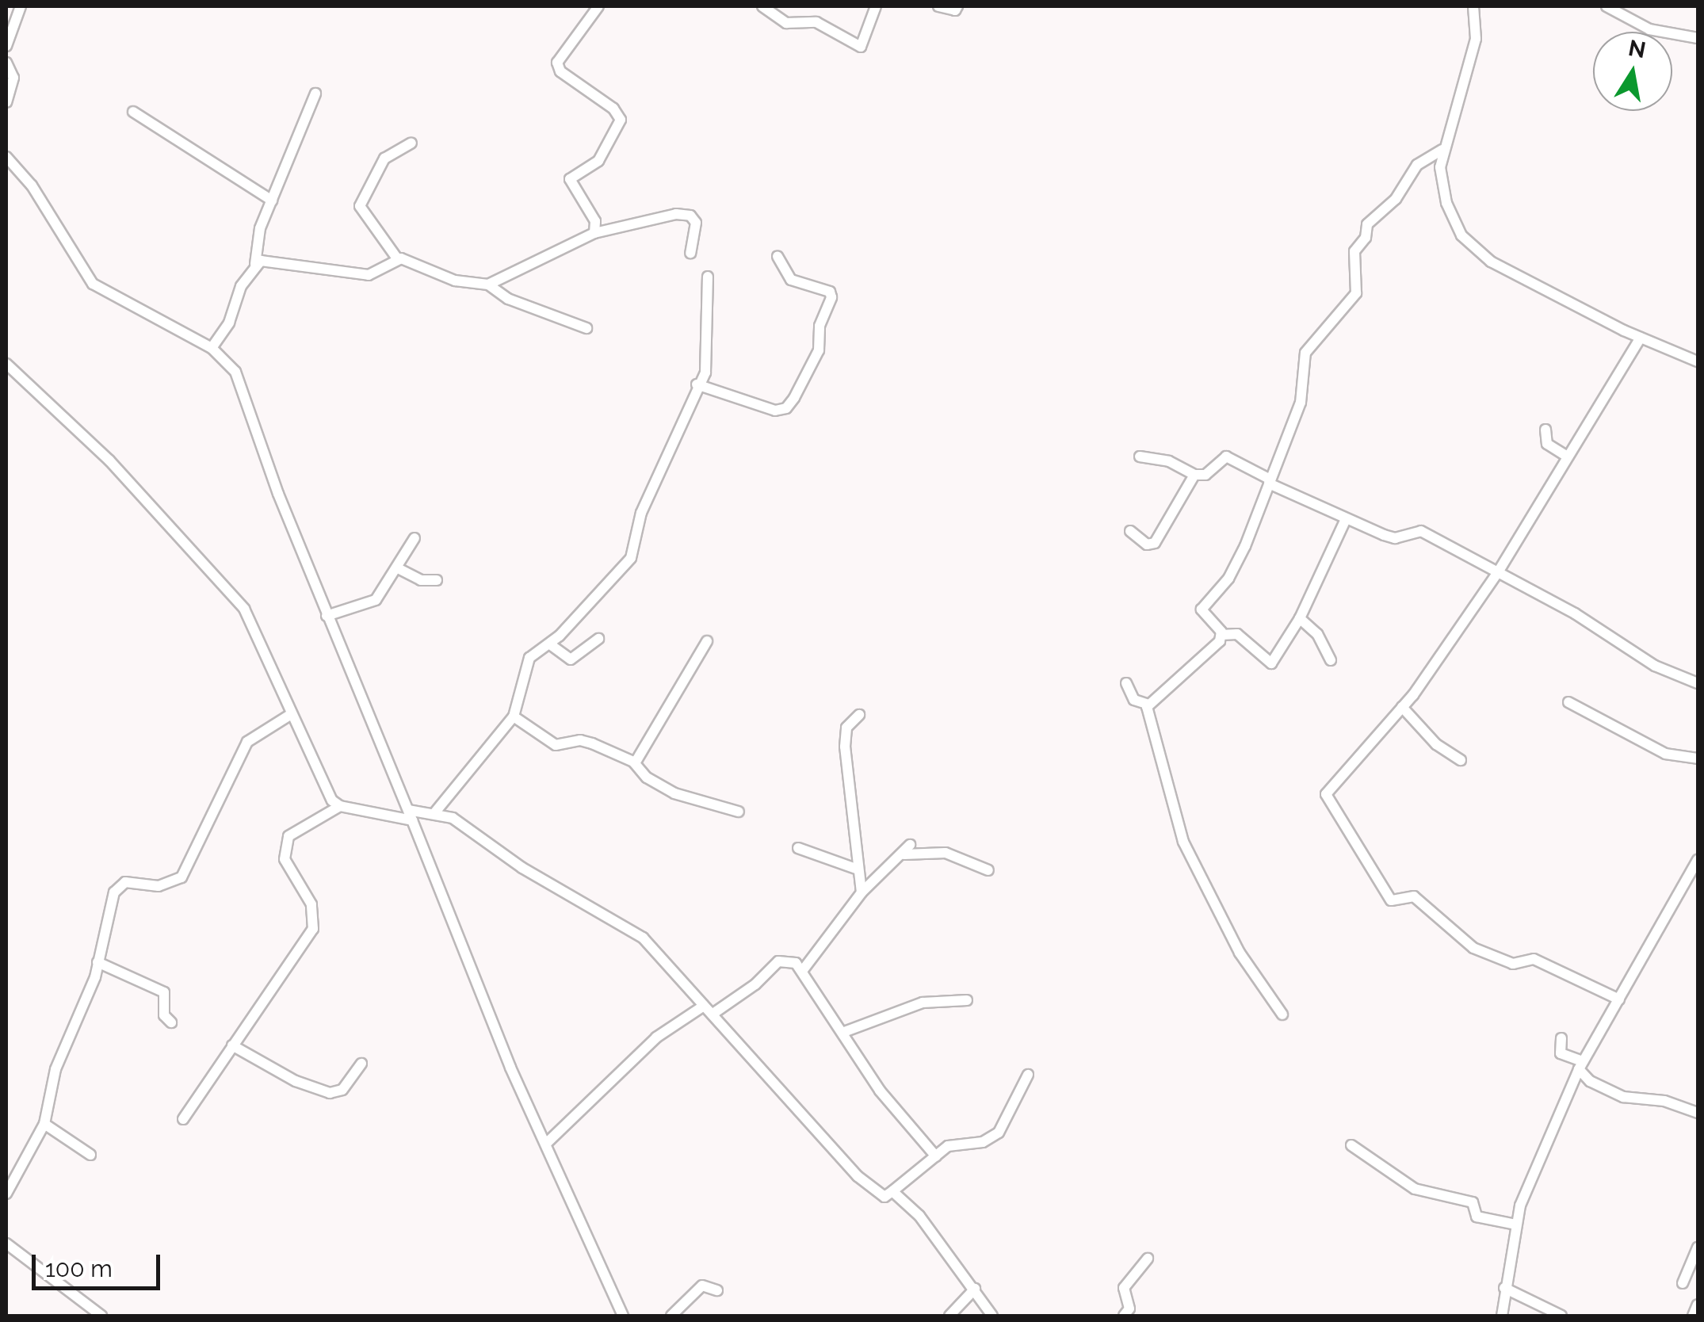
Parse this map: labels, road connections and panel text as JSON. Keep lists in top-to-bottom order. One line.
{"scale_bar":"100 m","north":"top"}
